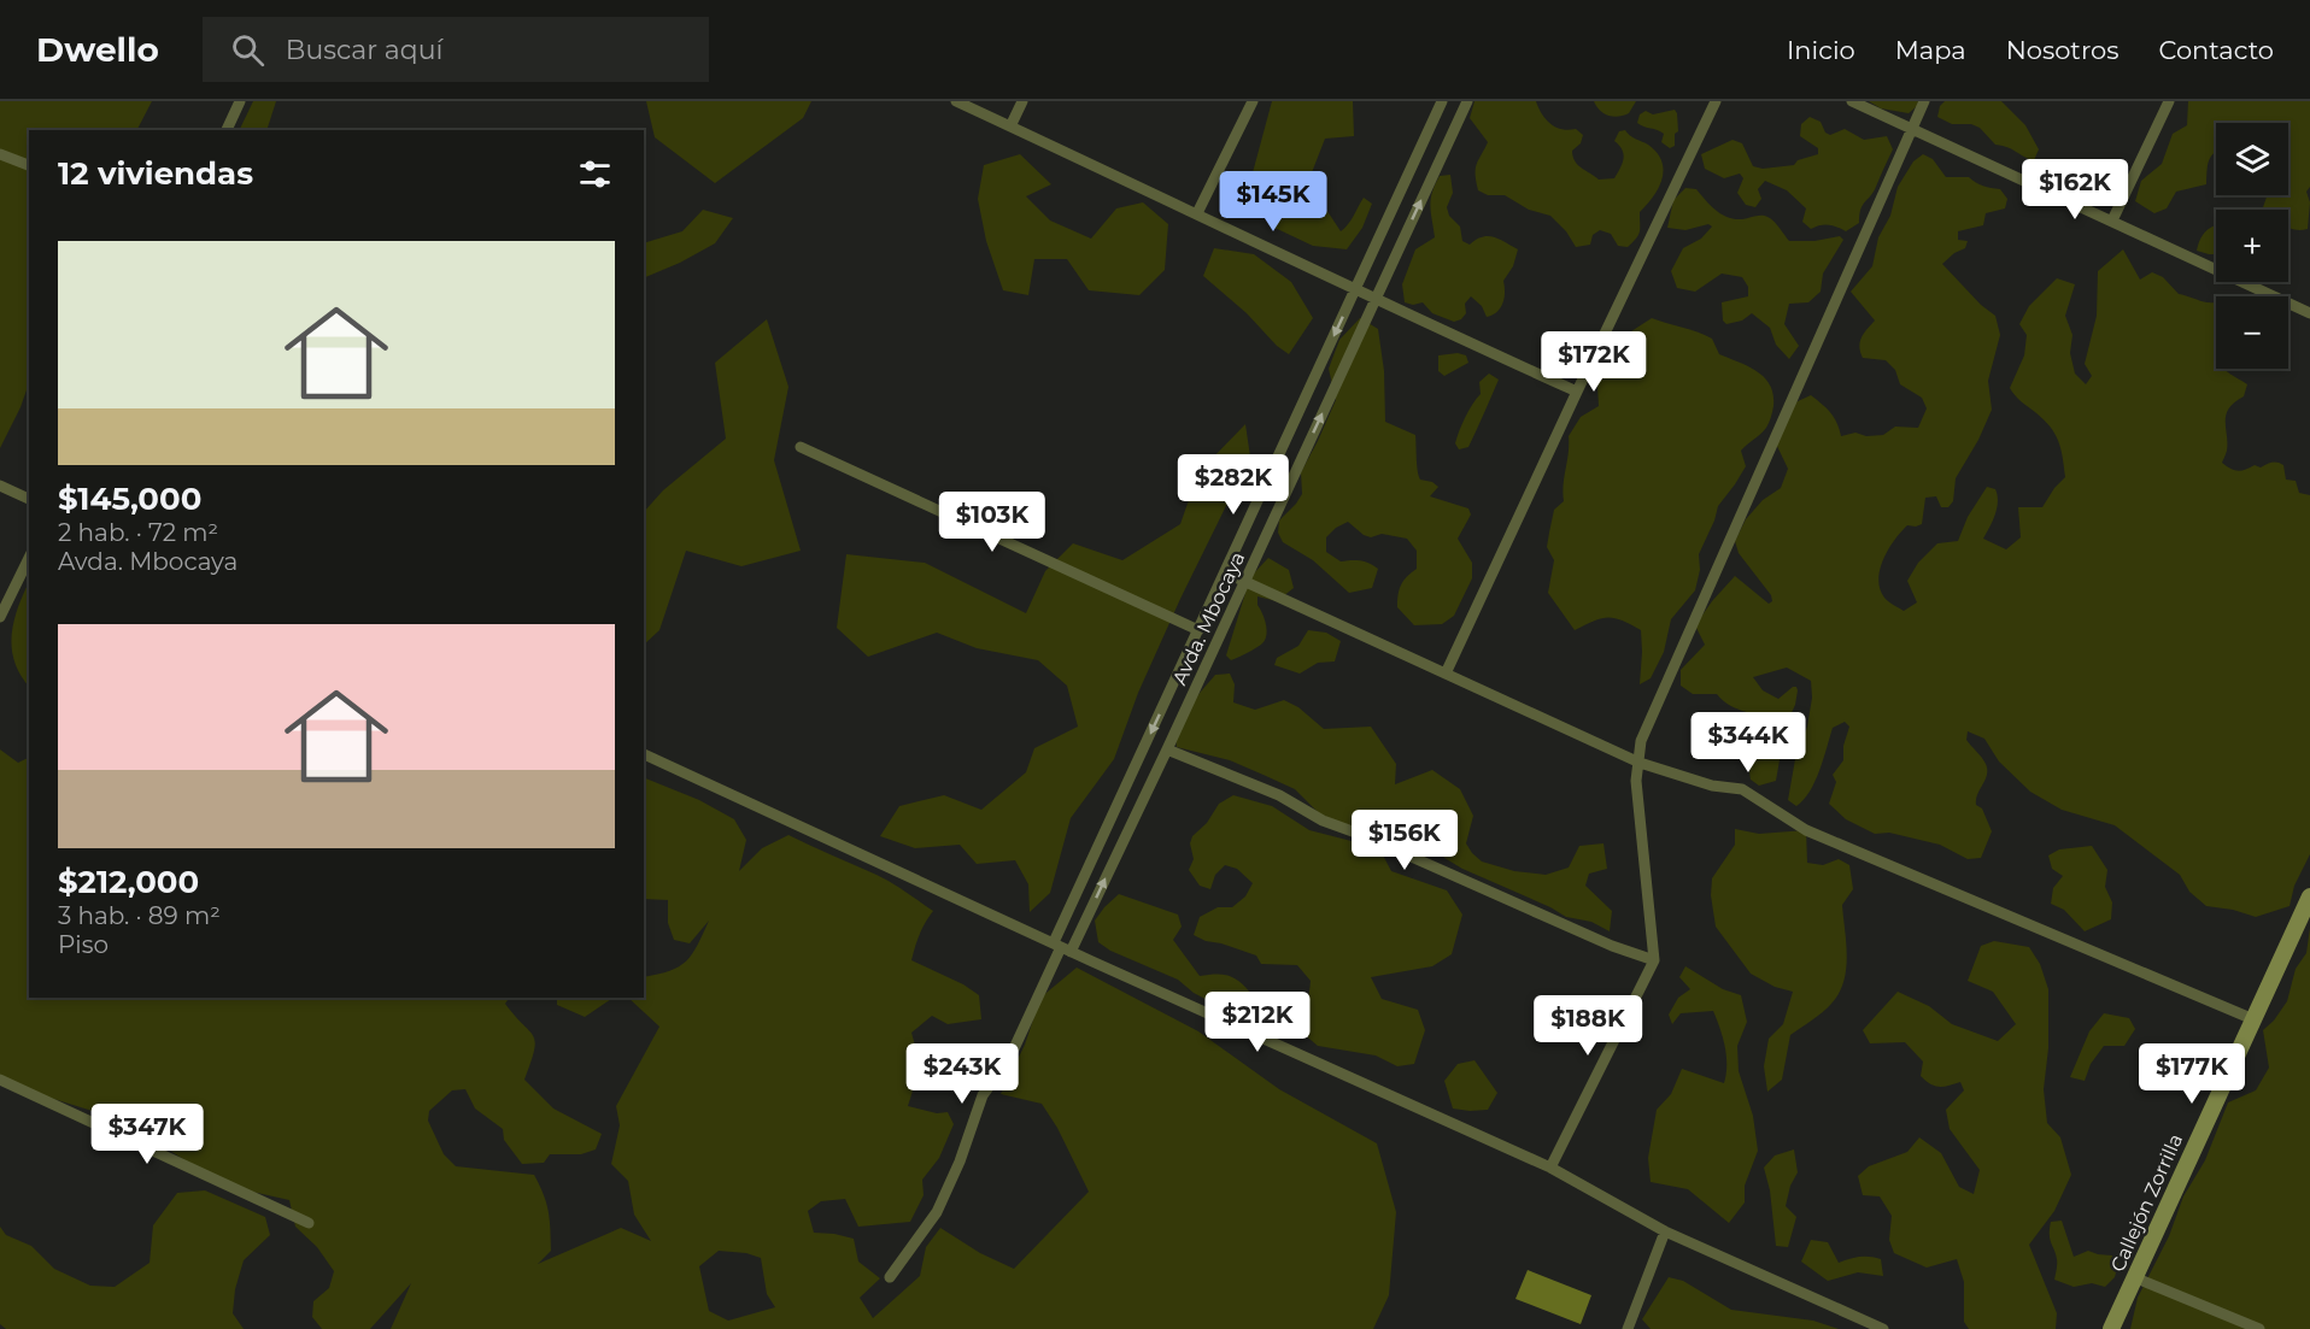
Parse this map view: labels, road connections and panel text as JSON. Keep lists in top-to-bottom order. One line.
{"streets":{"street":["Avda. Mbocaya","Callejón Zorrilla"]},"page":{"header":"Dwello","search":"Buscar aquí","nav":["Inicio","Mapa","Nosotros","Contacto"],"map_buttons":["+","−"],"heading":"12 viviendas","price":["$162K","$145K","$172K","$282K","$103K","$344K","$156K","$212K","$188K","$243K","$177K","$347K"],"list":[{"name":"$145,000","note":"2 hab. · 72 m² · Avda. Mbocaya"},{"name":"$212,000","note":"3 hab. · 89 m² · Piso"}]}}
